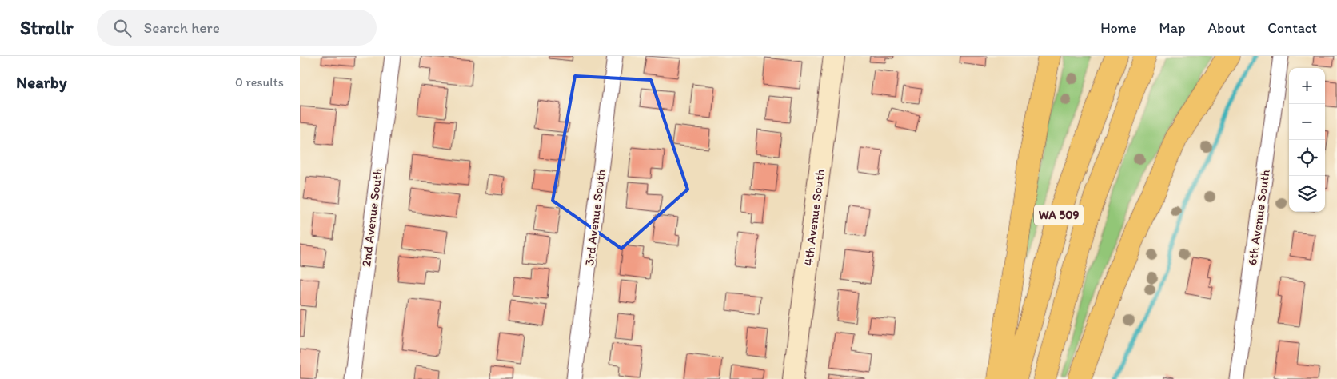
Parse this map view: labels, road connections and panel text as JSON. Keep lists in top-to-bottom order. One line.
{"streets":{"highway":["WA 509"],"street":["2nd Avenue South","3rd Avenue South","4th Avenue South","6th Avenue South"]},"page":{"header":"Strollr","search":"Search here","nav":["Home","Map","About","Contact"],"heading":["Nearby","0 results"],"map_buttons":["+","−"]}}
